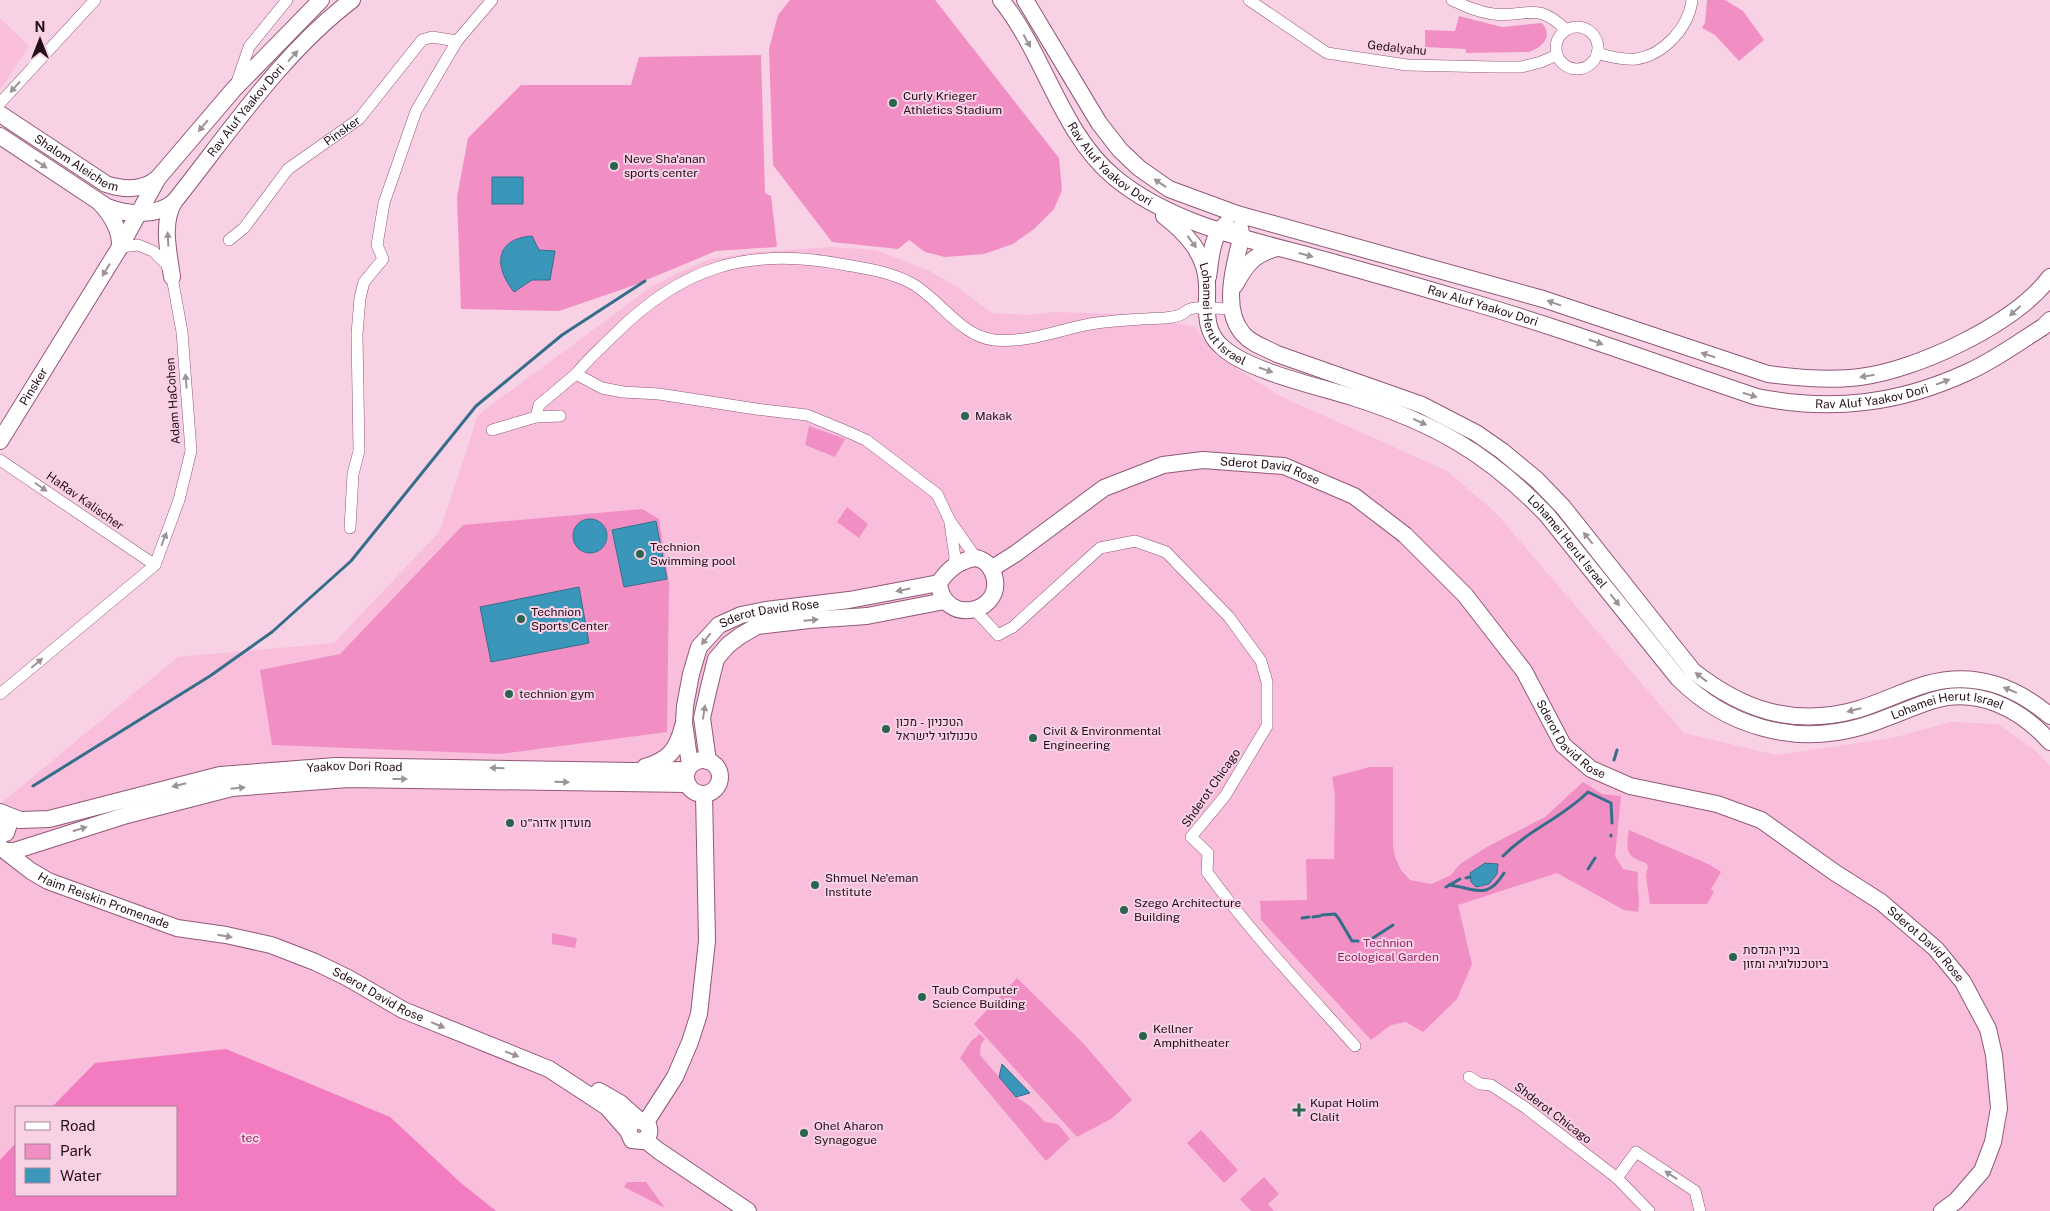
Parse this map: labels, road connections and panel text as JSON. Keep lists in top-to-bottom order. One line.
{"streets":{"main road":["Rav Aluf Yaakov Dori","Pinsker","Shalom Aleichem","Lohamei Herut Israel","Sderot David Rose","Yaakov Dori Road","Haim Reiskin Promenade"],"street":["Gedalyahu","Adam HaCohen","HaRav Kalischer","Shderot Chicago"]},"crossings":[["Rav Aluf Yaakov Dori","Pinsker"],["Rav Aluf Yaakov Dori","Shalom Aleichem"],["Rav Aluf Yaakov Dori","Lohamei Herut Israel"],["Pinsker","Shalom Aleichem"],["Pinsker","Adam HaCohen"],["Adam HaCohen","HaRav Kalischer"],["Sderot David Rose","Yaakov Dori Road"],["Sderot David Rose","Shderot Chicago"],["Sderot David Rose","Haim Reiskin Promenade"],["Yaakov Dori Road","Haim Reiskin Promenade"]],"one_way":["Pinsker","Adam HaCohen","HaRav Kalischer"],"parks":["Technion Ecological Garden","tec"],"places":{"other":["Curly Krieger Athletics Stadium","Neve Sha'anan sports center","Makak","Technion Swimming pool","Technion Sports Center","technion gym","הטכניון - מכון טכנולוגי לישראל","Civil & Environmental Engineering","מועדון אדוה\"ט","Shmuel Ne'eman Institute","Szego Architecture Building","בניין הנדסת ביוטכנולוגיה ומזון","Taub Computer Science Building","Kellner Amphitheater","Ohel Aharon Synagogue"],"health":["Kupat Holim Clalit"]},"legend":["Road","Park","Water"],"north":"top"}
